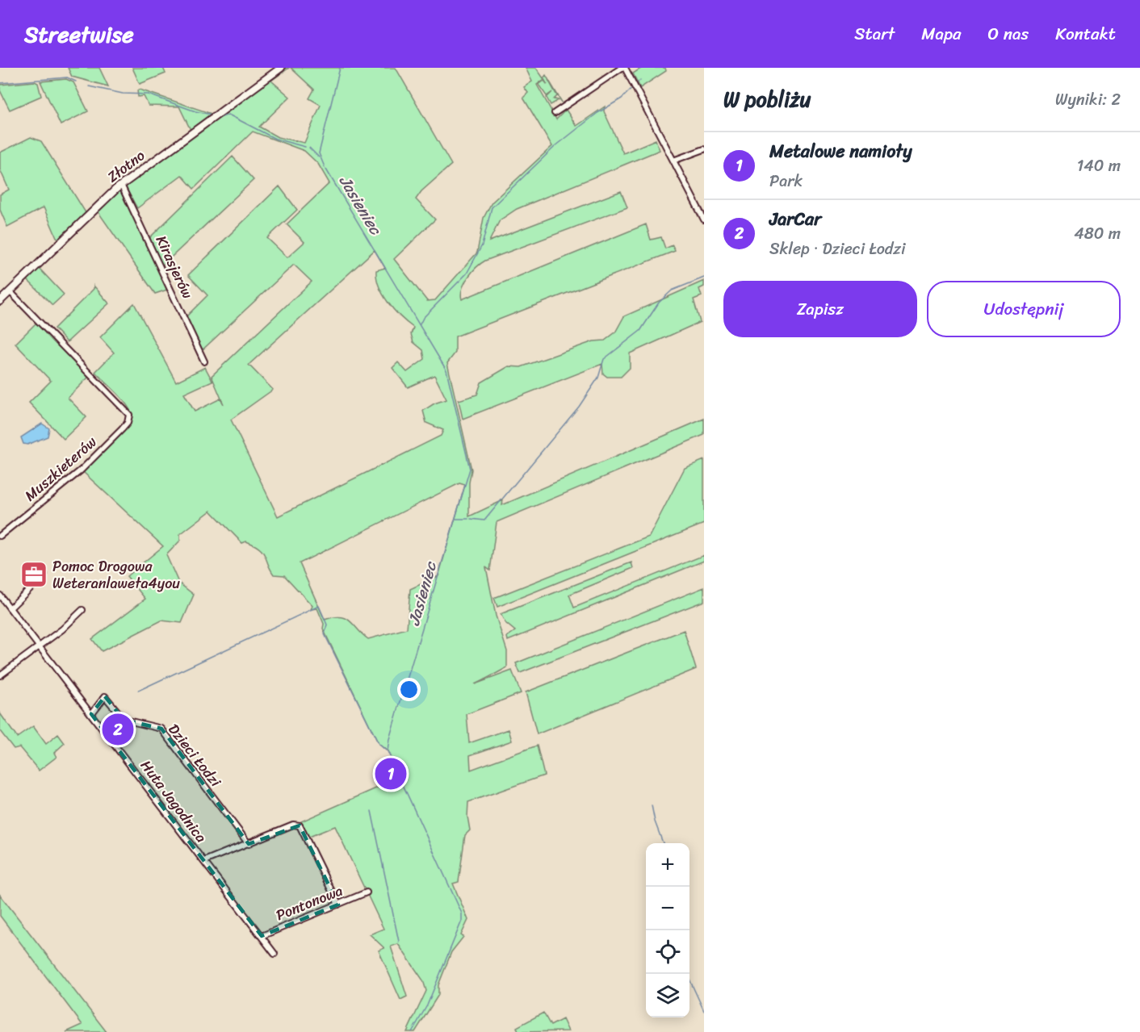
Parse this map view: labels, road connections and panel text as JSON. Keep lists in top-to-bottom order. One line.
{"streets":{"street":["Złotno","Kirasjerów","Muszkieterów","Dzieci Łodzi","Huta Jagodnica","Pontonowa"]},"crossings":[["Złotno","Kirasjerów"],["Złotno","Muszkieterów"],["Dzieci Łodzi","Huta Jagodnica"],["Huta Jagodnica","Pontonowa"]],"water":["Jasieniec"],"places":{"office":["Pomoc Drogowa Weteranlaweta4you"]},"page":{"header":"Streetwise","nav":["Start","Mapa","O nas","Kontakt"],"heading":["W pobliżu","Wyniki: 2"],"list":[{"mark":"1","name":"Metalowe namioty","note":"Park","value":"140 m"},{"mark":"2","name":"JarCar","note":"Sklep · Dzieci Łodzi","value":"480 m"}],"buttons":["Zapisz","Udostępnij"],"pins":["2","1"],"map_buttons":["+","−"]}}
